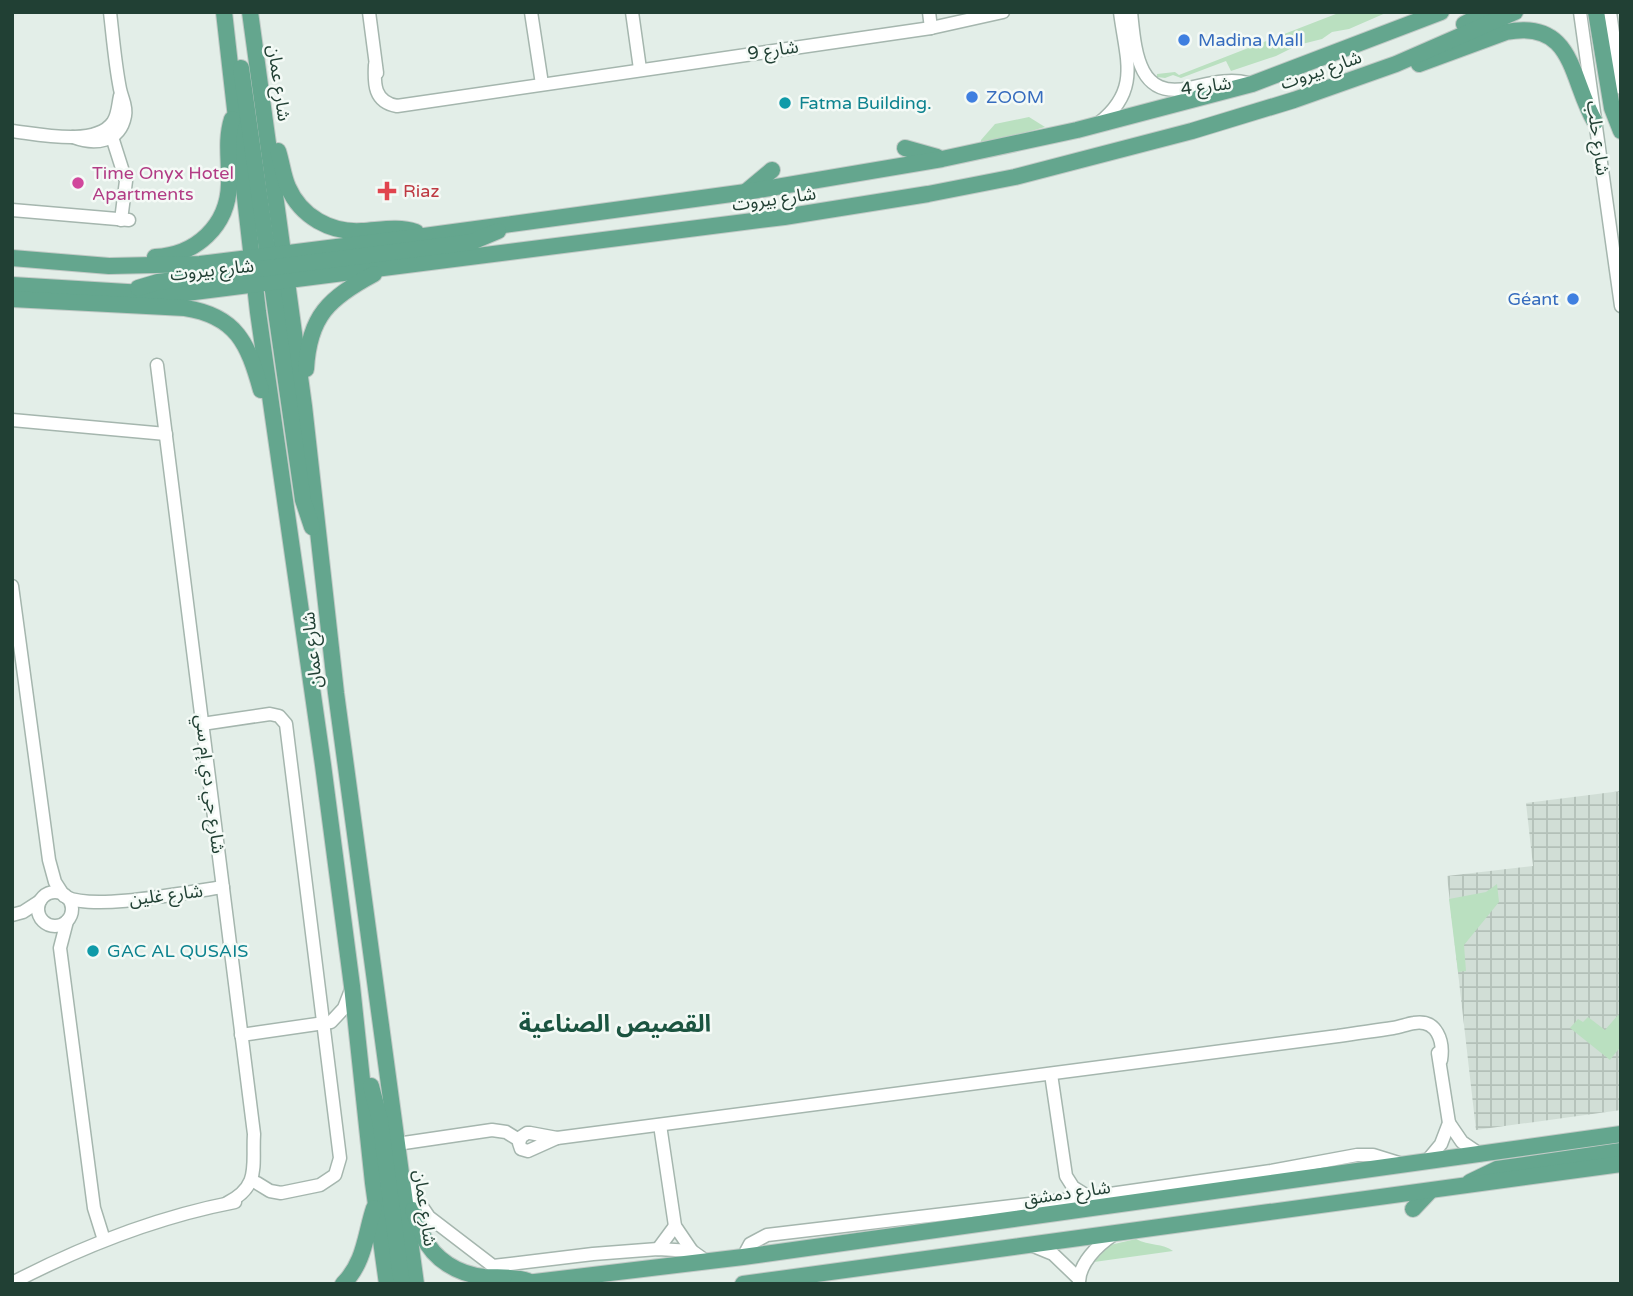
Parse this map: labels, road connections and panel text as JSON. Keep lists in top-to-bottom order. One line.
{"streets":{"main road":["شارع بيروت","شارع عمان","شارع دمشق"],"street":["شارع 9","شارع 4","شارع حلب","شارع جي دي إم سي","شارع غلين"]},"crossings":[["شارع بيروت","شارع عمان"],["شارع بيروت","شارع 4"],["شارع عمان","شارع دمشق"],["شارع جي دي إم سي","شارع غلين"]],"districts":["القصيص الصناعية"],"places":{"other":["Madina Mall","ZOOM","Fatma Building.","Time Onyx Hotel Apartments","Géant","GAC AL QUSAIS"],"health":["Riaz"]}}
